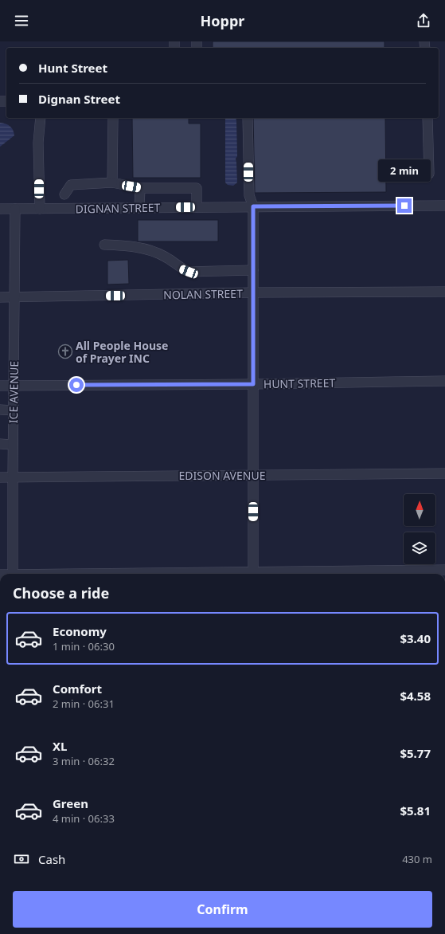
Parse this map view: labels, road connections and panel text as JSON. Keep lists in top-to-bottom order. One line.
{"streets":{"street":["DIGNAN STREET","NOLAN STREET","HUNT STREET","ICE AVENUE","EDISON AVENUE"]},"crossings":[["DIGNAN STREET","ICE AVENUE"],["NOLAN STREET","ICE AVENUE"],["HUNT STREET","ICE AVENUE"],["ICE AVENUE","EDISON AVENUE"]],"places":{"church":["All People House of Prayer INC"]},"north":"top","page":{"header":"Hoppr","banner":["Hunt Street","Dignan Street"],"bubble":"2 min","heading":"Choose a ride","list":[{"name":"Economy","note":"1 min · 06:30","value":"$3.40"},{"name":"Comfort","note":"2 min · 06:31","value":"$4.58"},{"name":"XL","note":"3 min · 06:32","value":"$5.77"},{"name":"Green","note":"4 min · 06:33","value":"$5.81"}],"pay":["Cash","430 m"],"buttons":"Confirm"}}
